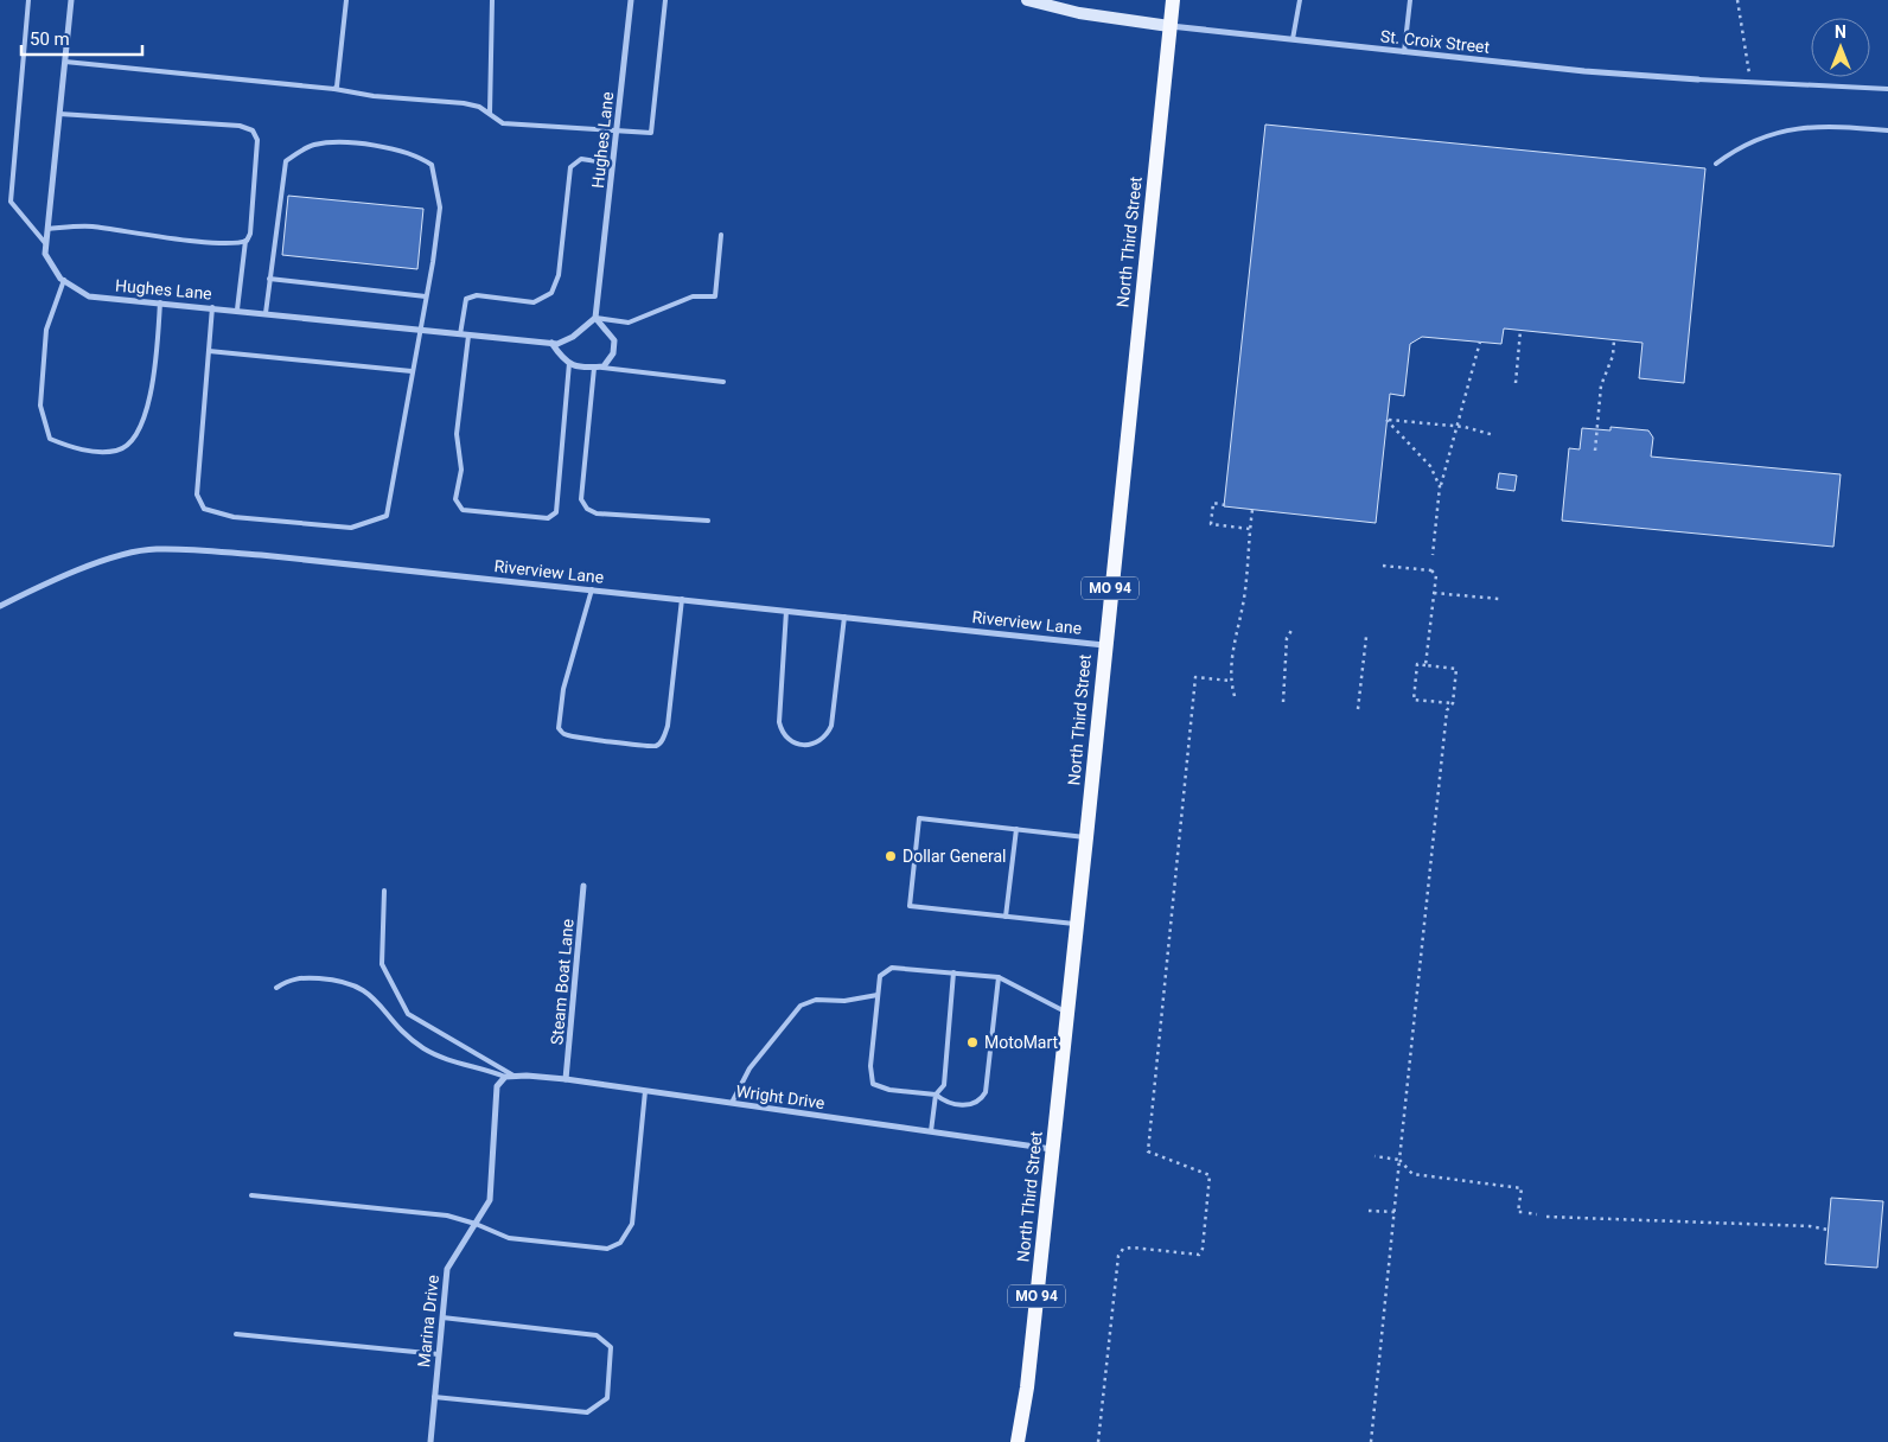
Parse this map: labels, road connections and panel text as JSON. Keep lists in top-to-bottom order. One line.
{"streets":{"main road":["North Third Street","MO 94"],"street":["St. Croix Street","Hughes Lane","Riverview Lane","Steam Boat Lane","Wright Drive","Marina Drive"]},"crossings":[["St. Croix Street","North Third Street"],["North Third Street","Riverview Lane"],["North Third Street","Wright Drive"],["Steam Boat Lane","Wright Drive"],["Wright Drive","Marina Drive"]],"places":["Dollar General","MotoMart"],"scale_bar":"50 m","north":"top"}
